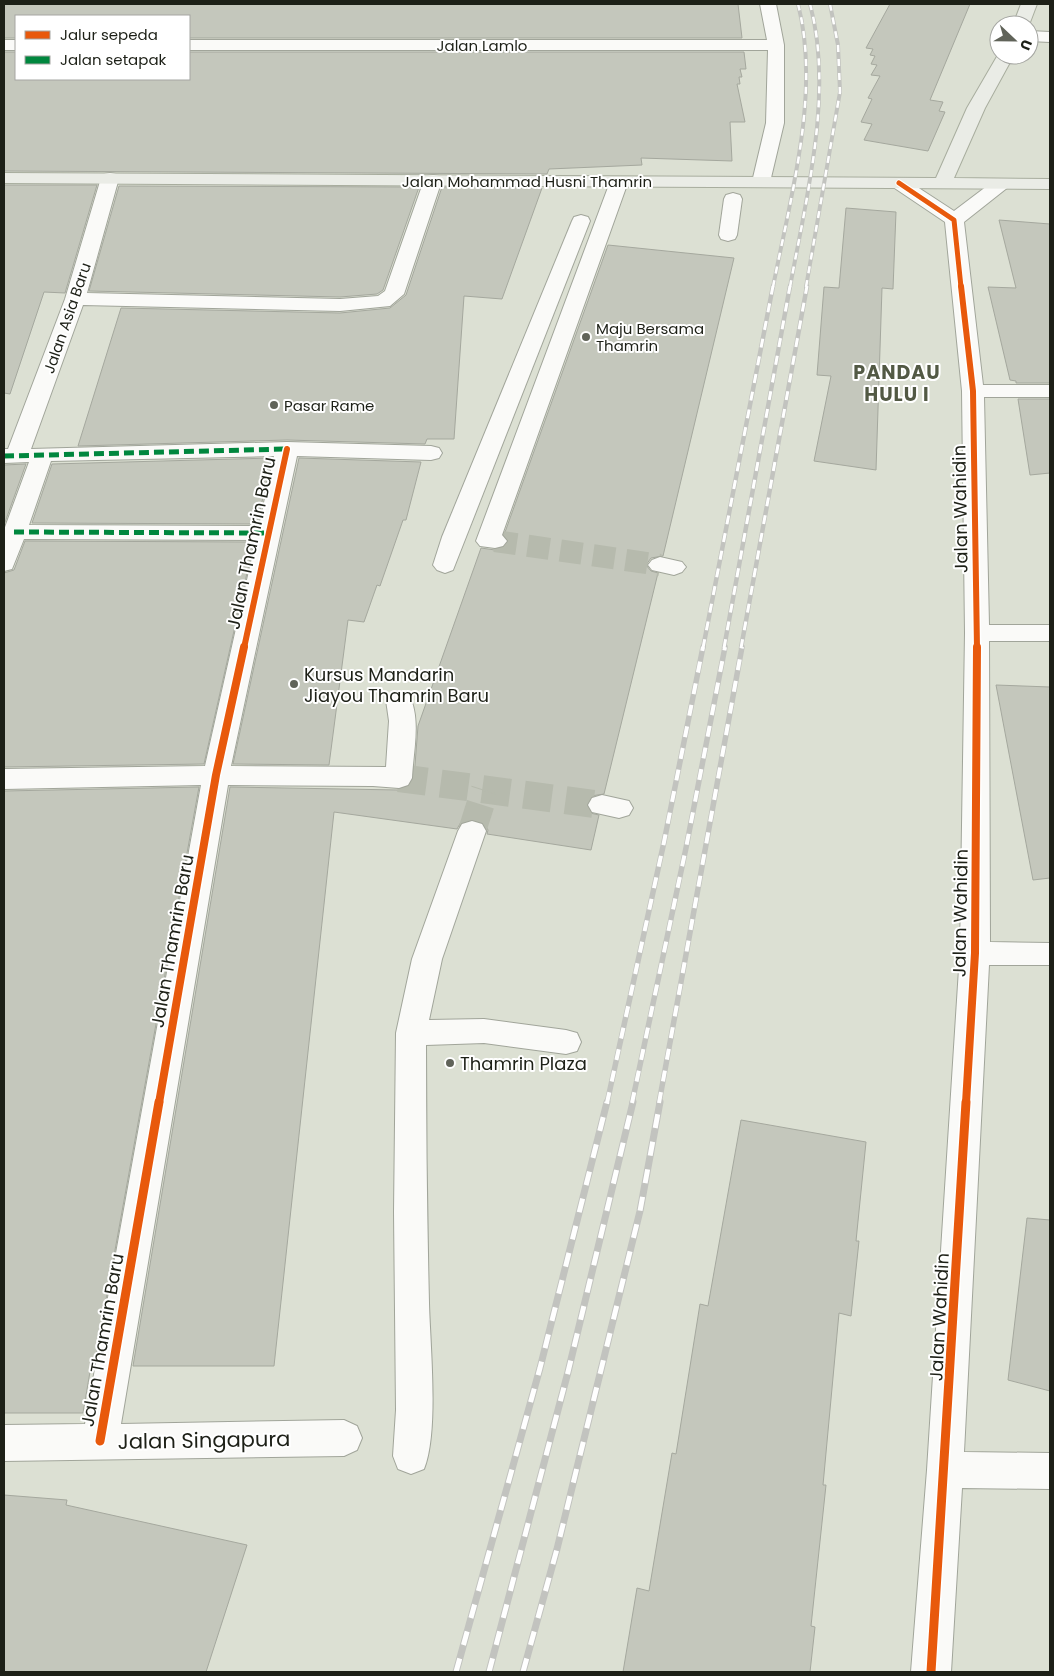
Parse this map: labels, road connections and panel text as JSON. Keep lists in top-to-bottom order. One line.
{"streets":{"main road":["Jalan Mohammad Husni Thamrin"],"street":["Jalan Lamlo","Jalan Asia Baru","Jalan Wahidin","Jalan Thamrin Baru","Jalan Singapura"]},"crossings":[["Jalan Mohammad Husni Thamrin","Jalan Asia Baru"],["Jalan Thamrin Baru","Jalan Singapura"]],"districts":["PANDAU HULU I"],"places":["Maju Bersama Thamrin","Pasar Rame","Kursus Mandarin Jiayou Thamrin Baru","Thamrin Plaza"],"legend":["Jalur sepeda","Jalan setapak"],"north":"right"}
